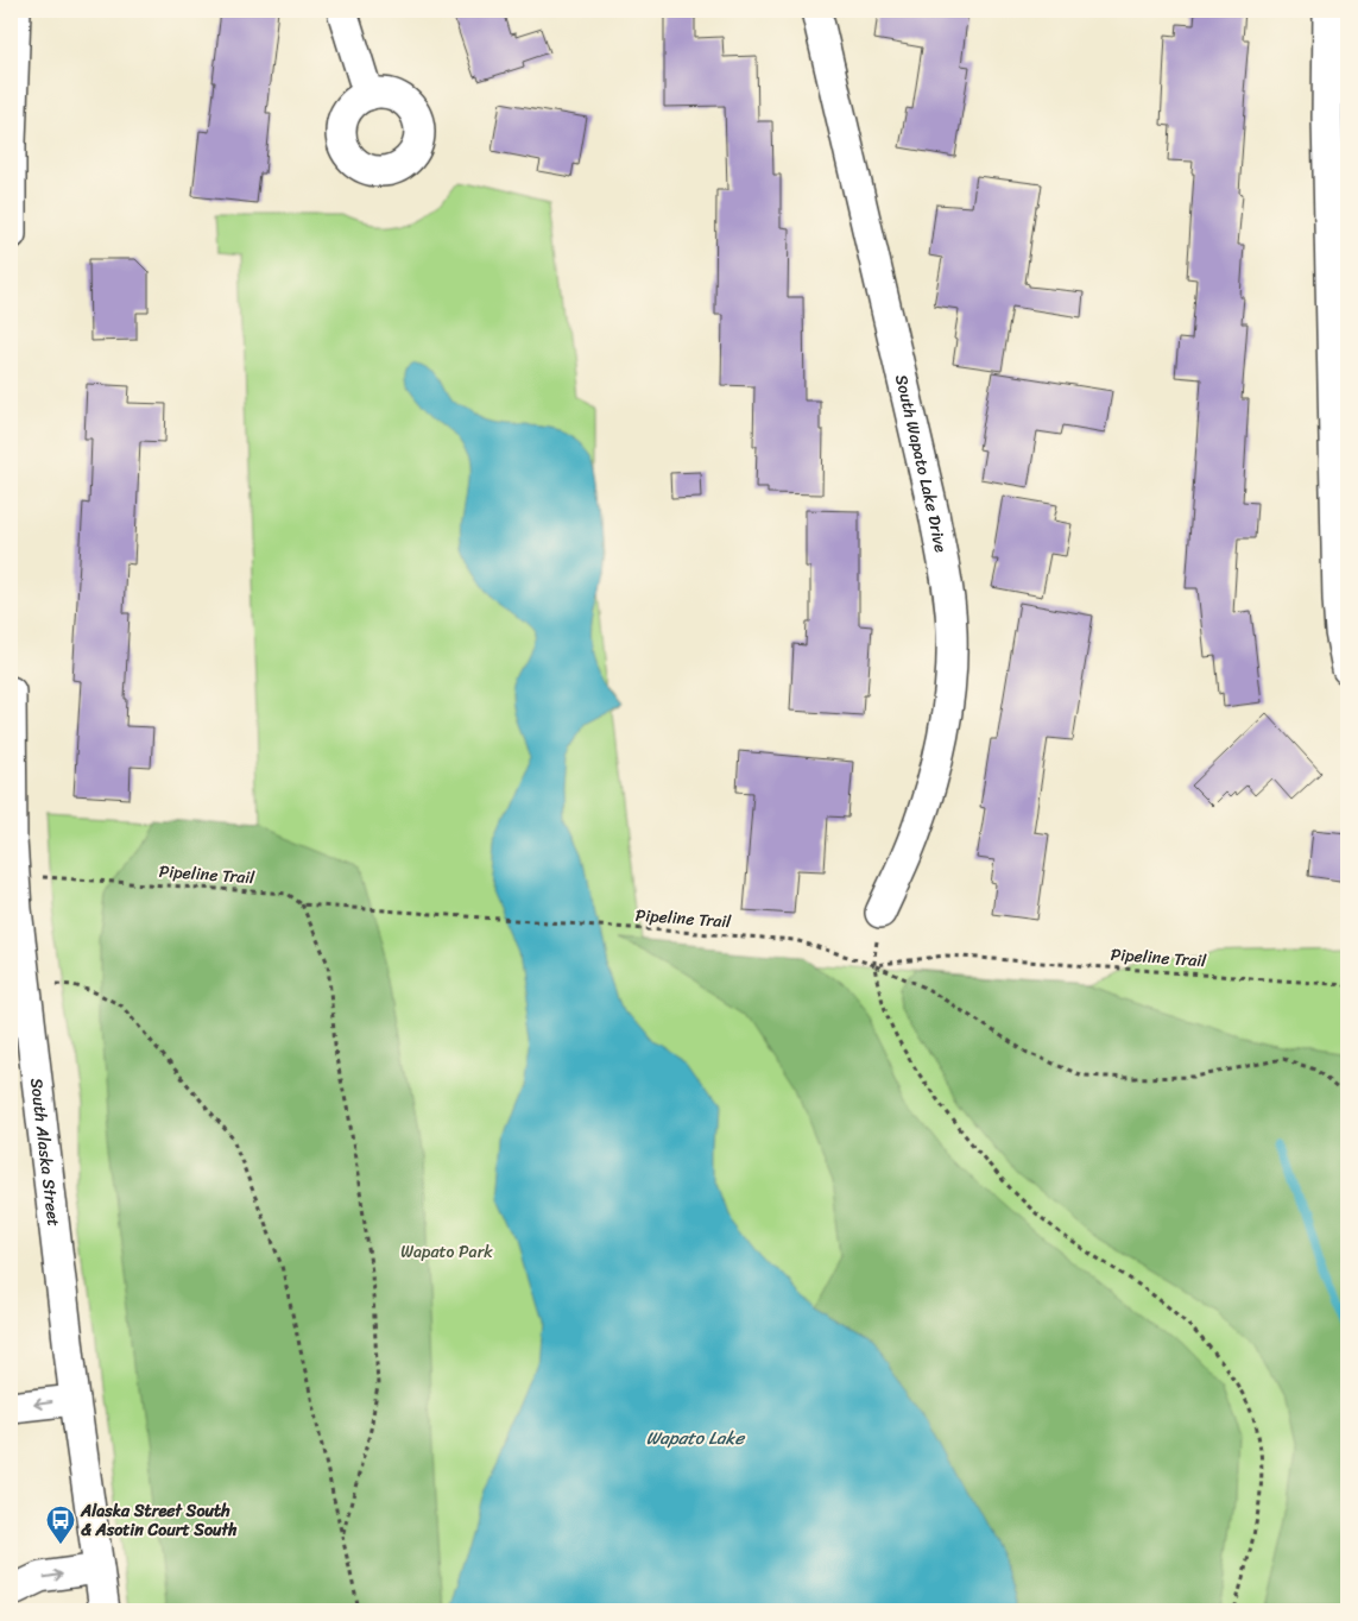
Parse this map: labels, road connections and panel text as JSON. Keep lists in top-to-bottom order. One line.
{"streets":{"street":["South Wapato Lake Drive","South Alaska Street"],"path":["Pipeline Trail"]},"crossings":[["Pipeline Trail","South Alaska Street"]],"water":["Wapato Lake"],"parks":["Wapato Park"],"places":{"bus stop":["Alaska Street South & Asotin Court South"]}}
